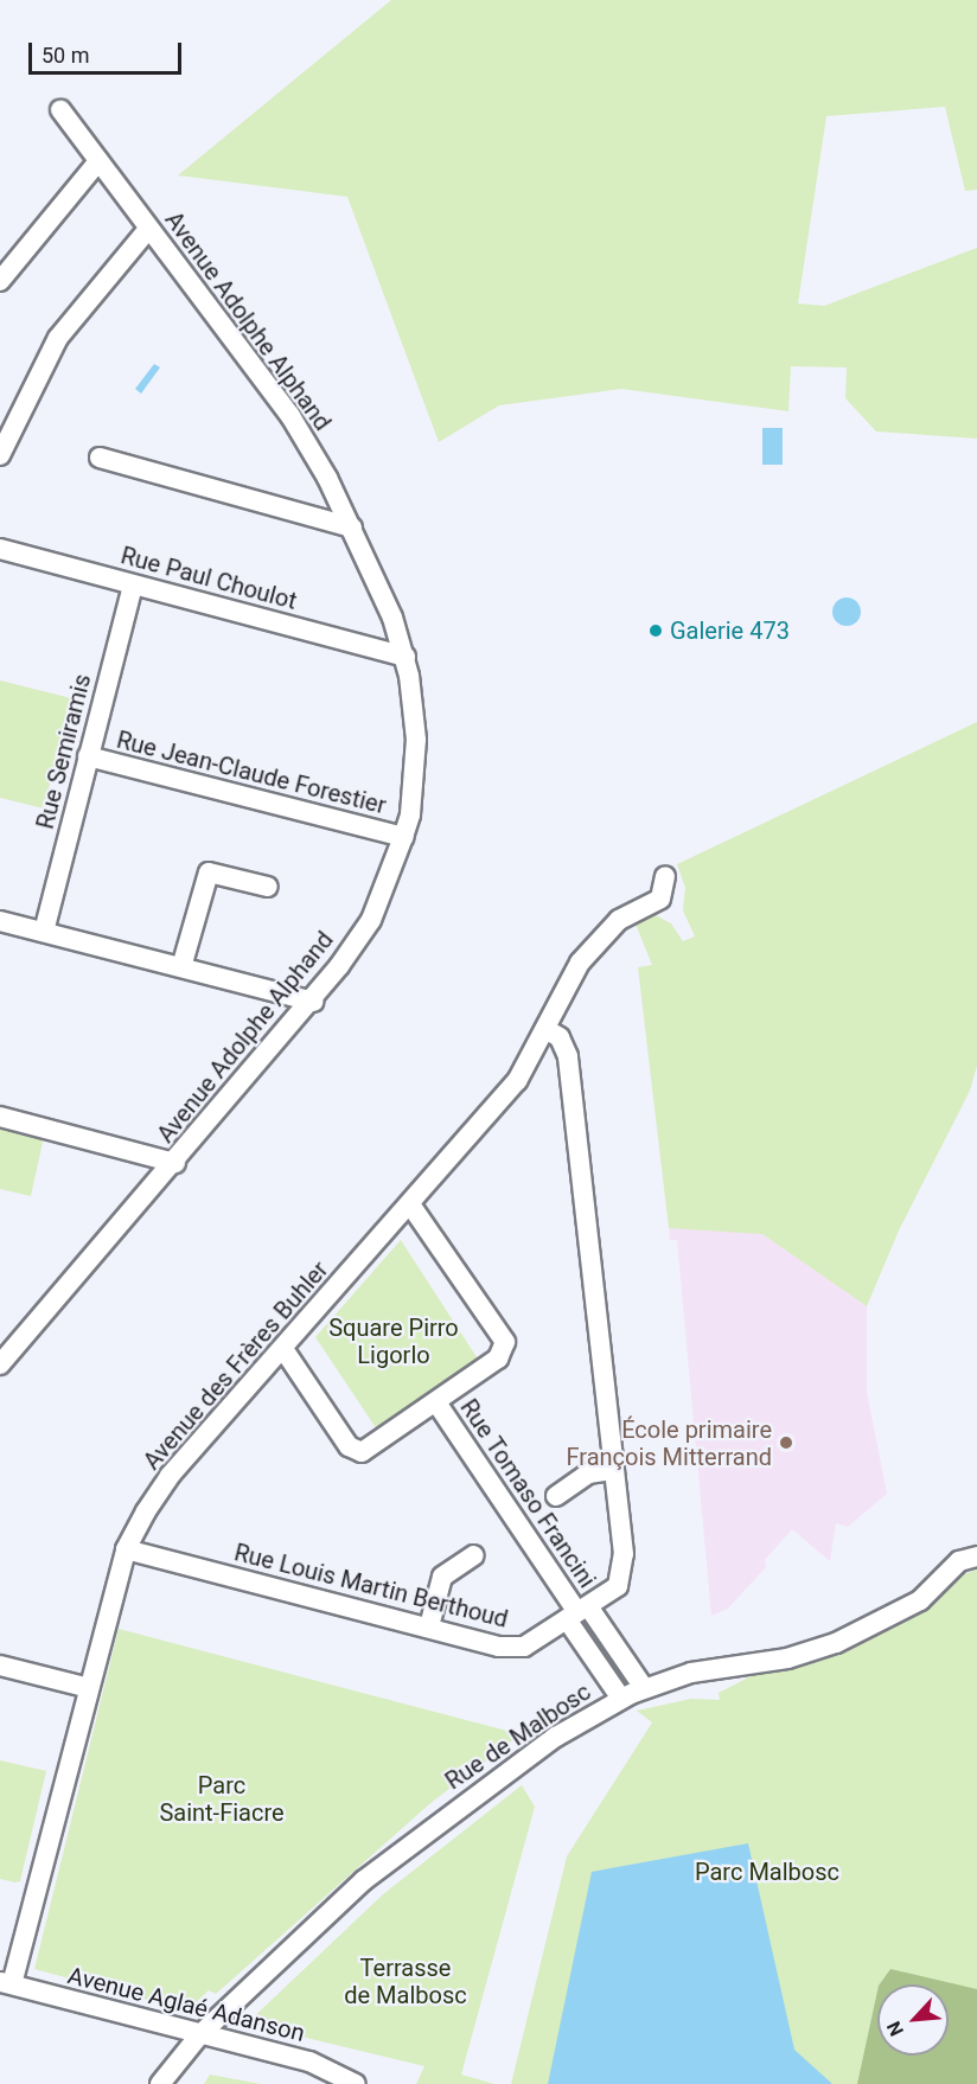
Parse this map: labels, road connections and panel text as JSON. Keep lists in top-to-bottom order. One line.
{"streets":{"street":["Avenue Adolphe Alphand","Rue Paul Choulot","Rue Semiramis","Rue Jean-Claude Forestier","Avenue des Frères Buhler","Rue Tomaso Francini","Rue Louis Martin Berthoud","Rue de Malbosc","Avenue Aglaé Adanson"]},"crossings":[["Avenue Adolphe Alphand","Rue Paul Choulot"],["Avenue Adolphe Alphand","Rue Jean-Claude Forestier"],["Rue Paul Choulot","Rue Semiramis"],["Rue Semiramis","Rue Jean-Claude Forestier"],["Avenue des Frères Buhler","Rue Louis Martin Berthoud"],["Avenue des Frères Buhler","Avenue Aglaé Adanson"],["Rue Tomaso Francini","Rue Louis Martin Berthoud"],["Rue Tomaso Francini","Rue de Malbosc"],["Rue de Malbosc","Avenue Aglaé Adanson"]],"parks":["Square Pirro Ligorlo","Parc Saint-Fiacre","Parc Malbosc","Terrasse de Malbosc"],"places":["Galerie 473","École primaire François Mitterrand"],"scale_bar":"50 m","north":"bottom left"}
